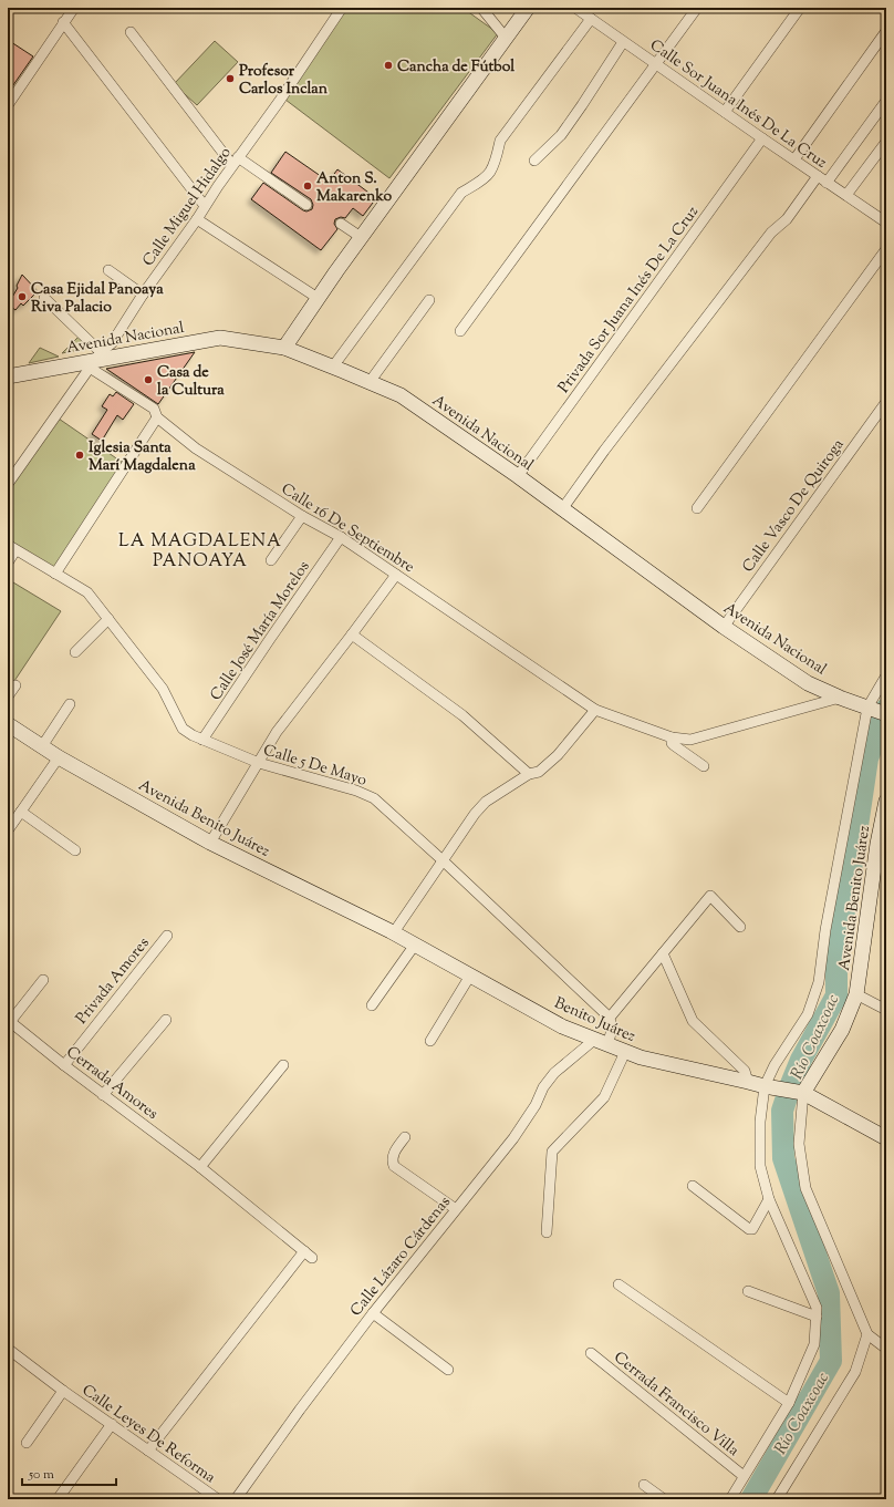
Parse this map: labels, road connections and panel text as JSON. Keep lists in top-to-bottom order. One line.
{"streets":{"street":["Calle Sor Juana Inés De La Cruz","Calle Miguel Hidalgo","Privada Sor Juana Inés De La Cruz","Avenida Nacional","Calle Vasco De Quiroga","Calle 16 De Septiembre","Calle José María Morelos","Calle 5 De Mayo","Avenida Benito Juárez","Privada Amores","Benito Juárez","Cerrada Amores","Calle Lázaro Cárdenas","Cerrada Francisco Villa","Calle Leyes De Reforma"]},"crossings":[["Calle Sor Juana Inés De La Cruz","Privada Sor Juana Inés De La Cruz"],["Calle Miguel Hidalgo","Avenida Nacional"],["Calle Miguel Hidalgo","Calle 16 De Septiembre"],["Privada Sor Juana Inés De La Cruz","Avenida Nacional"],["Avenida Nacional","Calle Vasco De Quiroga"],["Avenida Nacional","Calle 16 De Septiembre"],["Calle 16 De Septiembre","Calle José María Morelos"],["Calle José María Morelos","Calle 5 De Mayo"],["Avenida Benito Juárez","Benito Juárez"],["Privada Amores","Cerrada Amores"],["Benito Juárez","Calle Lázaro Cárdenas"],["Cerrada Amores","Calle Leyes De Reforma"]],"districts":["LA MAGDALENA PANOAYA"],"water":["Río Coaxcoac"],"places":["Cancha de Fútbol","Profesor Carlos Inclan","Anton S. Makarenko","Casa Ejidal Panoaya Riva Palacio","Casa de la Cultura","Iglesia Santa Marí Magdalena"],"scale_bar":"50 m"}
